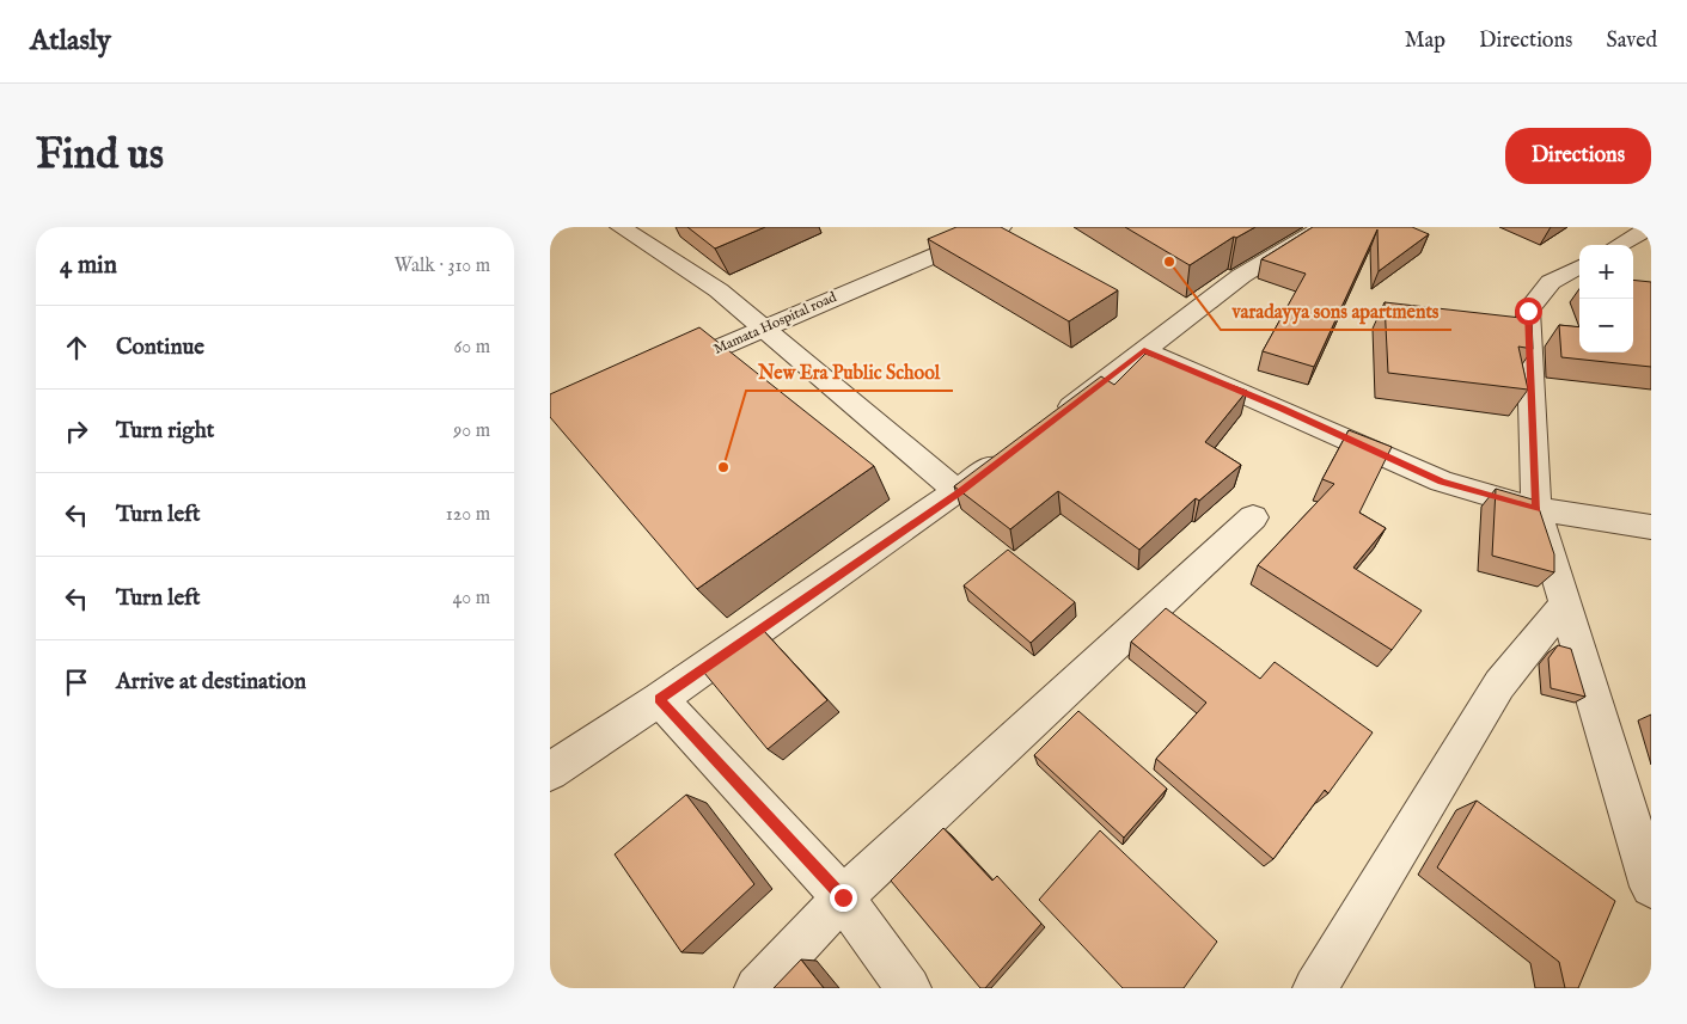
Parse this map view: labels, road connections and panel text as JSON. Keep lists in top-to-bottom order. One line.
{"streets":{"street":["Mamata Hospital road"]},"places":["varadayya sons apartments","New Era Public School"],"page":{"header":"Atlasly","nav":["Map","Directions","Saved"],"buttons":"Directions","title":"Find us","heading":["4 min","Walk · 310 m"],"map_buttons":["+","−"],"list":[["Continue","60 m"],["Turn right","90 m"],["Turn left","120 m"],["Turn left","40 m"],"Arrive at destination"]}}
